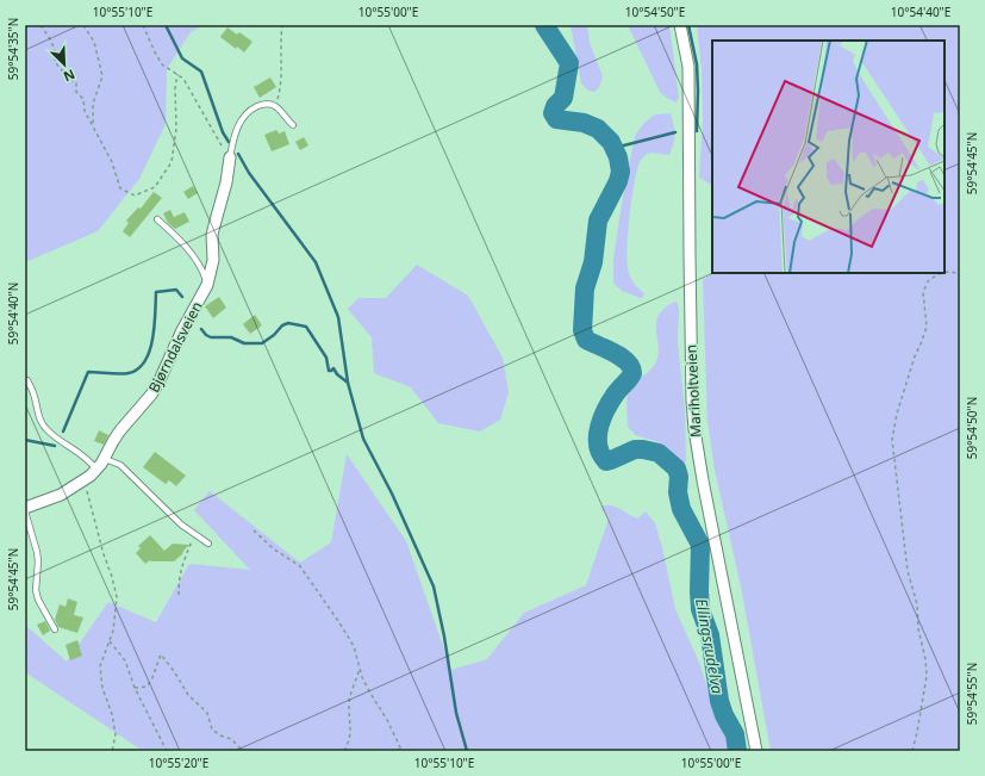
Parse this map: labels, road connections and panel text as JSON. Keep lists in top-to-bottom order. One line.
{"streets":{"street":["Bjørndalsveien","Mariholtveien"]},"water":["Ellingsrudelva"],"north":"bottom right","coordinates":["10°55'10\"E","10°55'00\"E","10°54'50\"E","10°54'40\"E","59°54'35\"N","59°54'45\"N","59°54'40\"N","59°54'50\"N","59°54'55\"N","10°55'20\"E"]}
